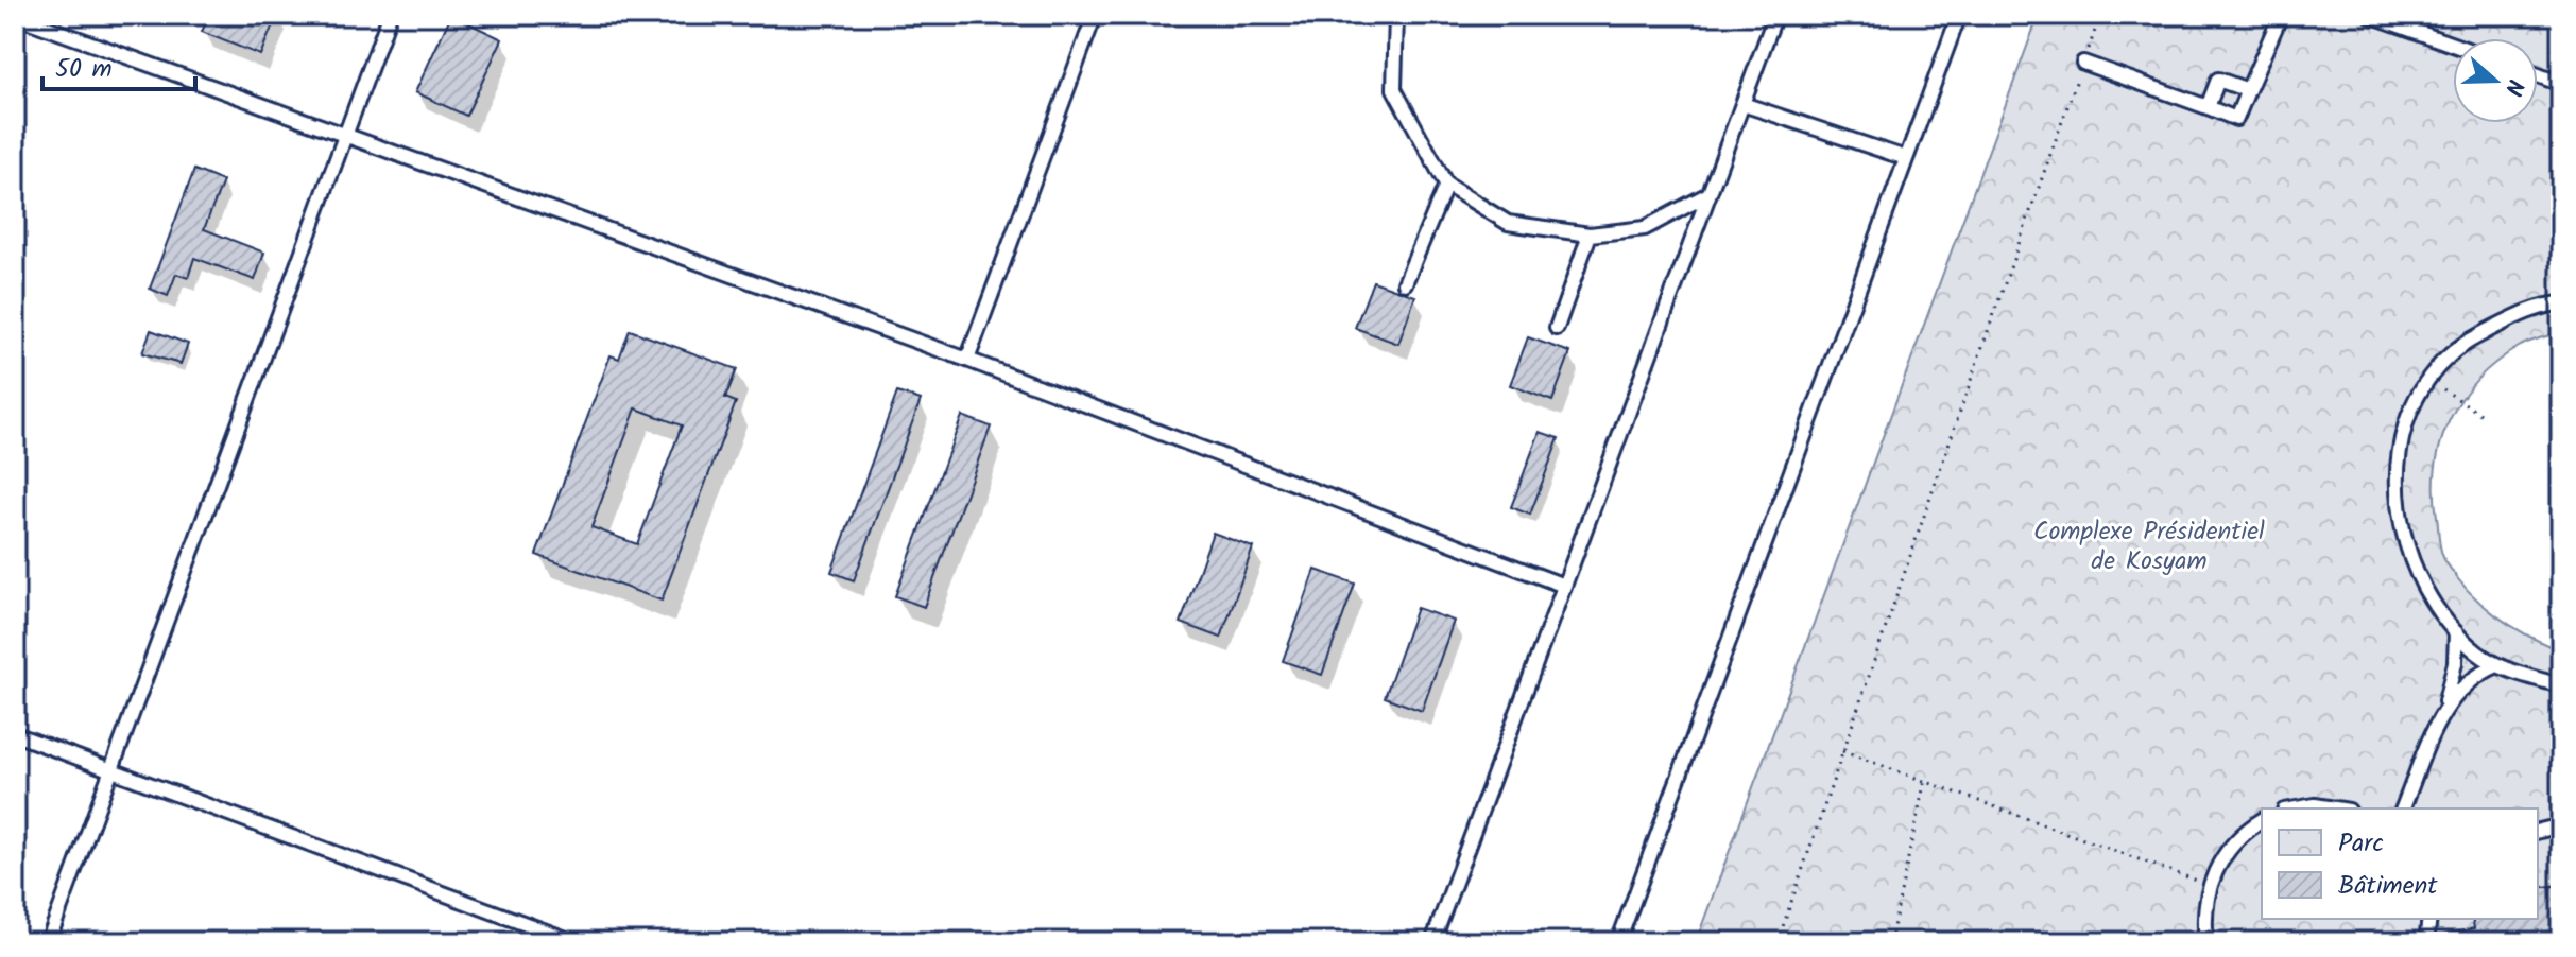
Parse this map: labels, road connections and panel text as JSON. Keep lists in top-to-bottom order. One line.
{"parks":["Complexe Présidentiel de Kosyam"],"legend":["Parc","Bâtiment"],"scale_bar":"50 m","north":"right"}
